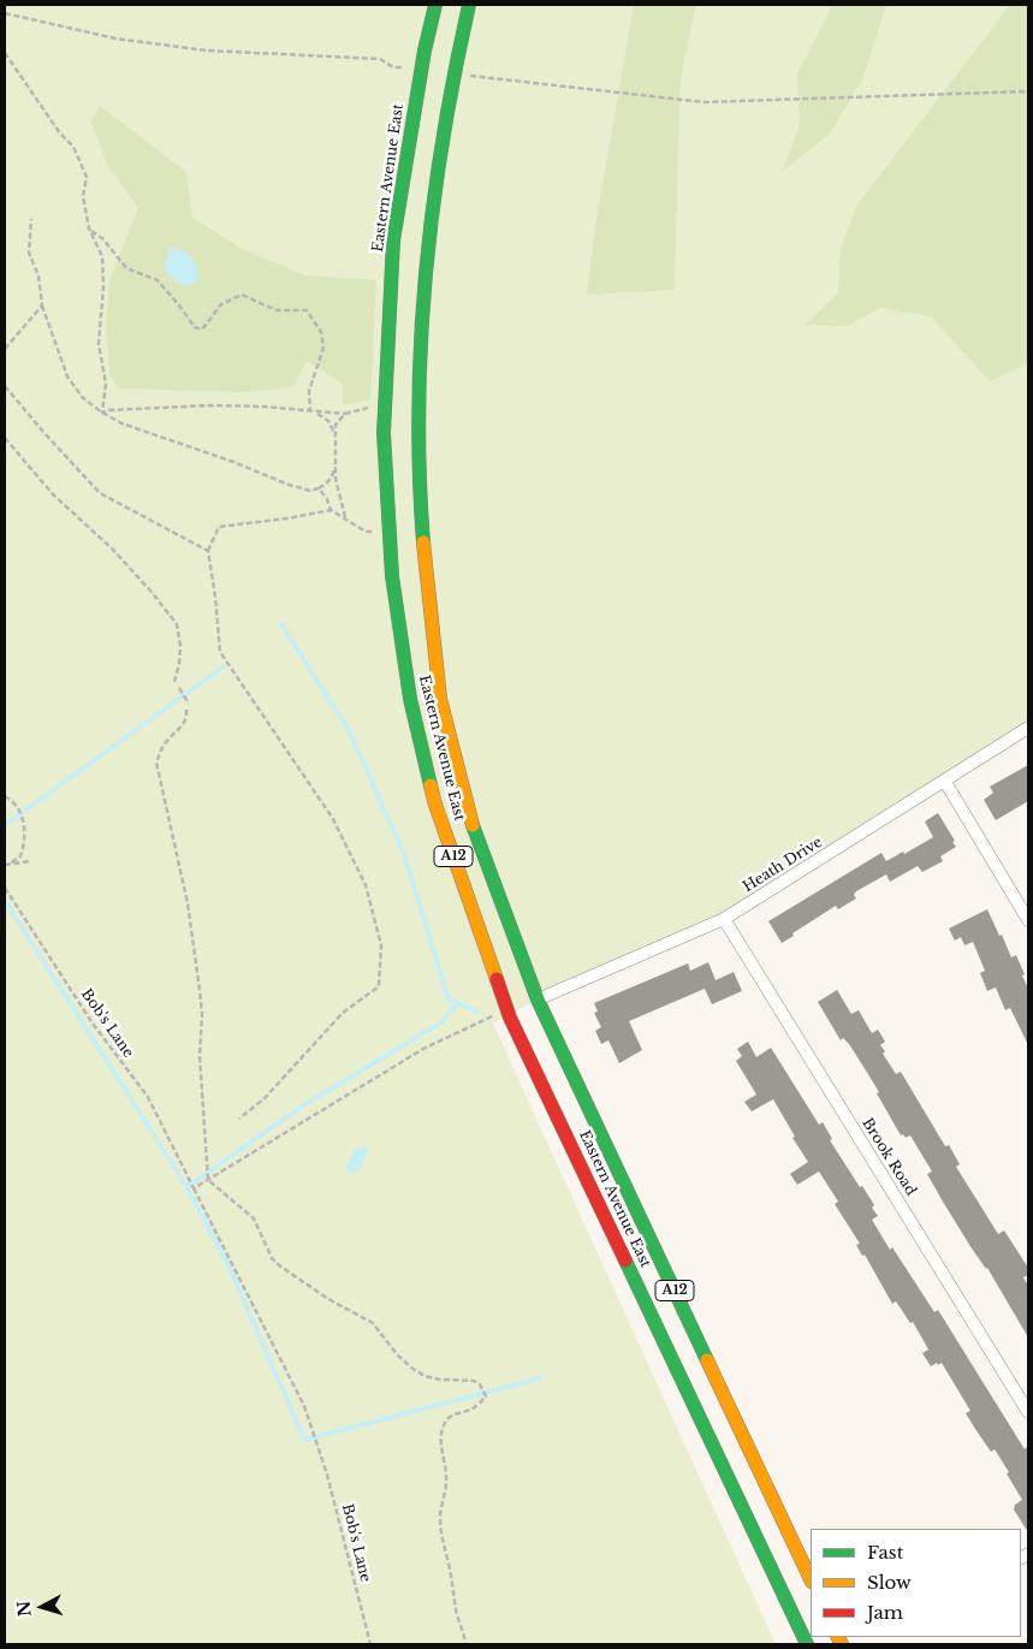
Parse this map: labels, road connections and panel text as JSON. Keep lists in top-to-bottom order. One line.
{"streets":{"highway":["Eastern Avenue East","A12"],"street":["Heath Drive","Brook Road"],"path":["Bob's Lane"]},"crossings":[["Eastern Avenue East","Heath Drive"],["Heath Drive","Brook Road"]],"legend":["Fast","Slow","Jam"],"north":"left"}
